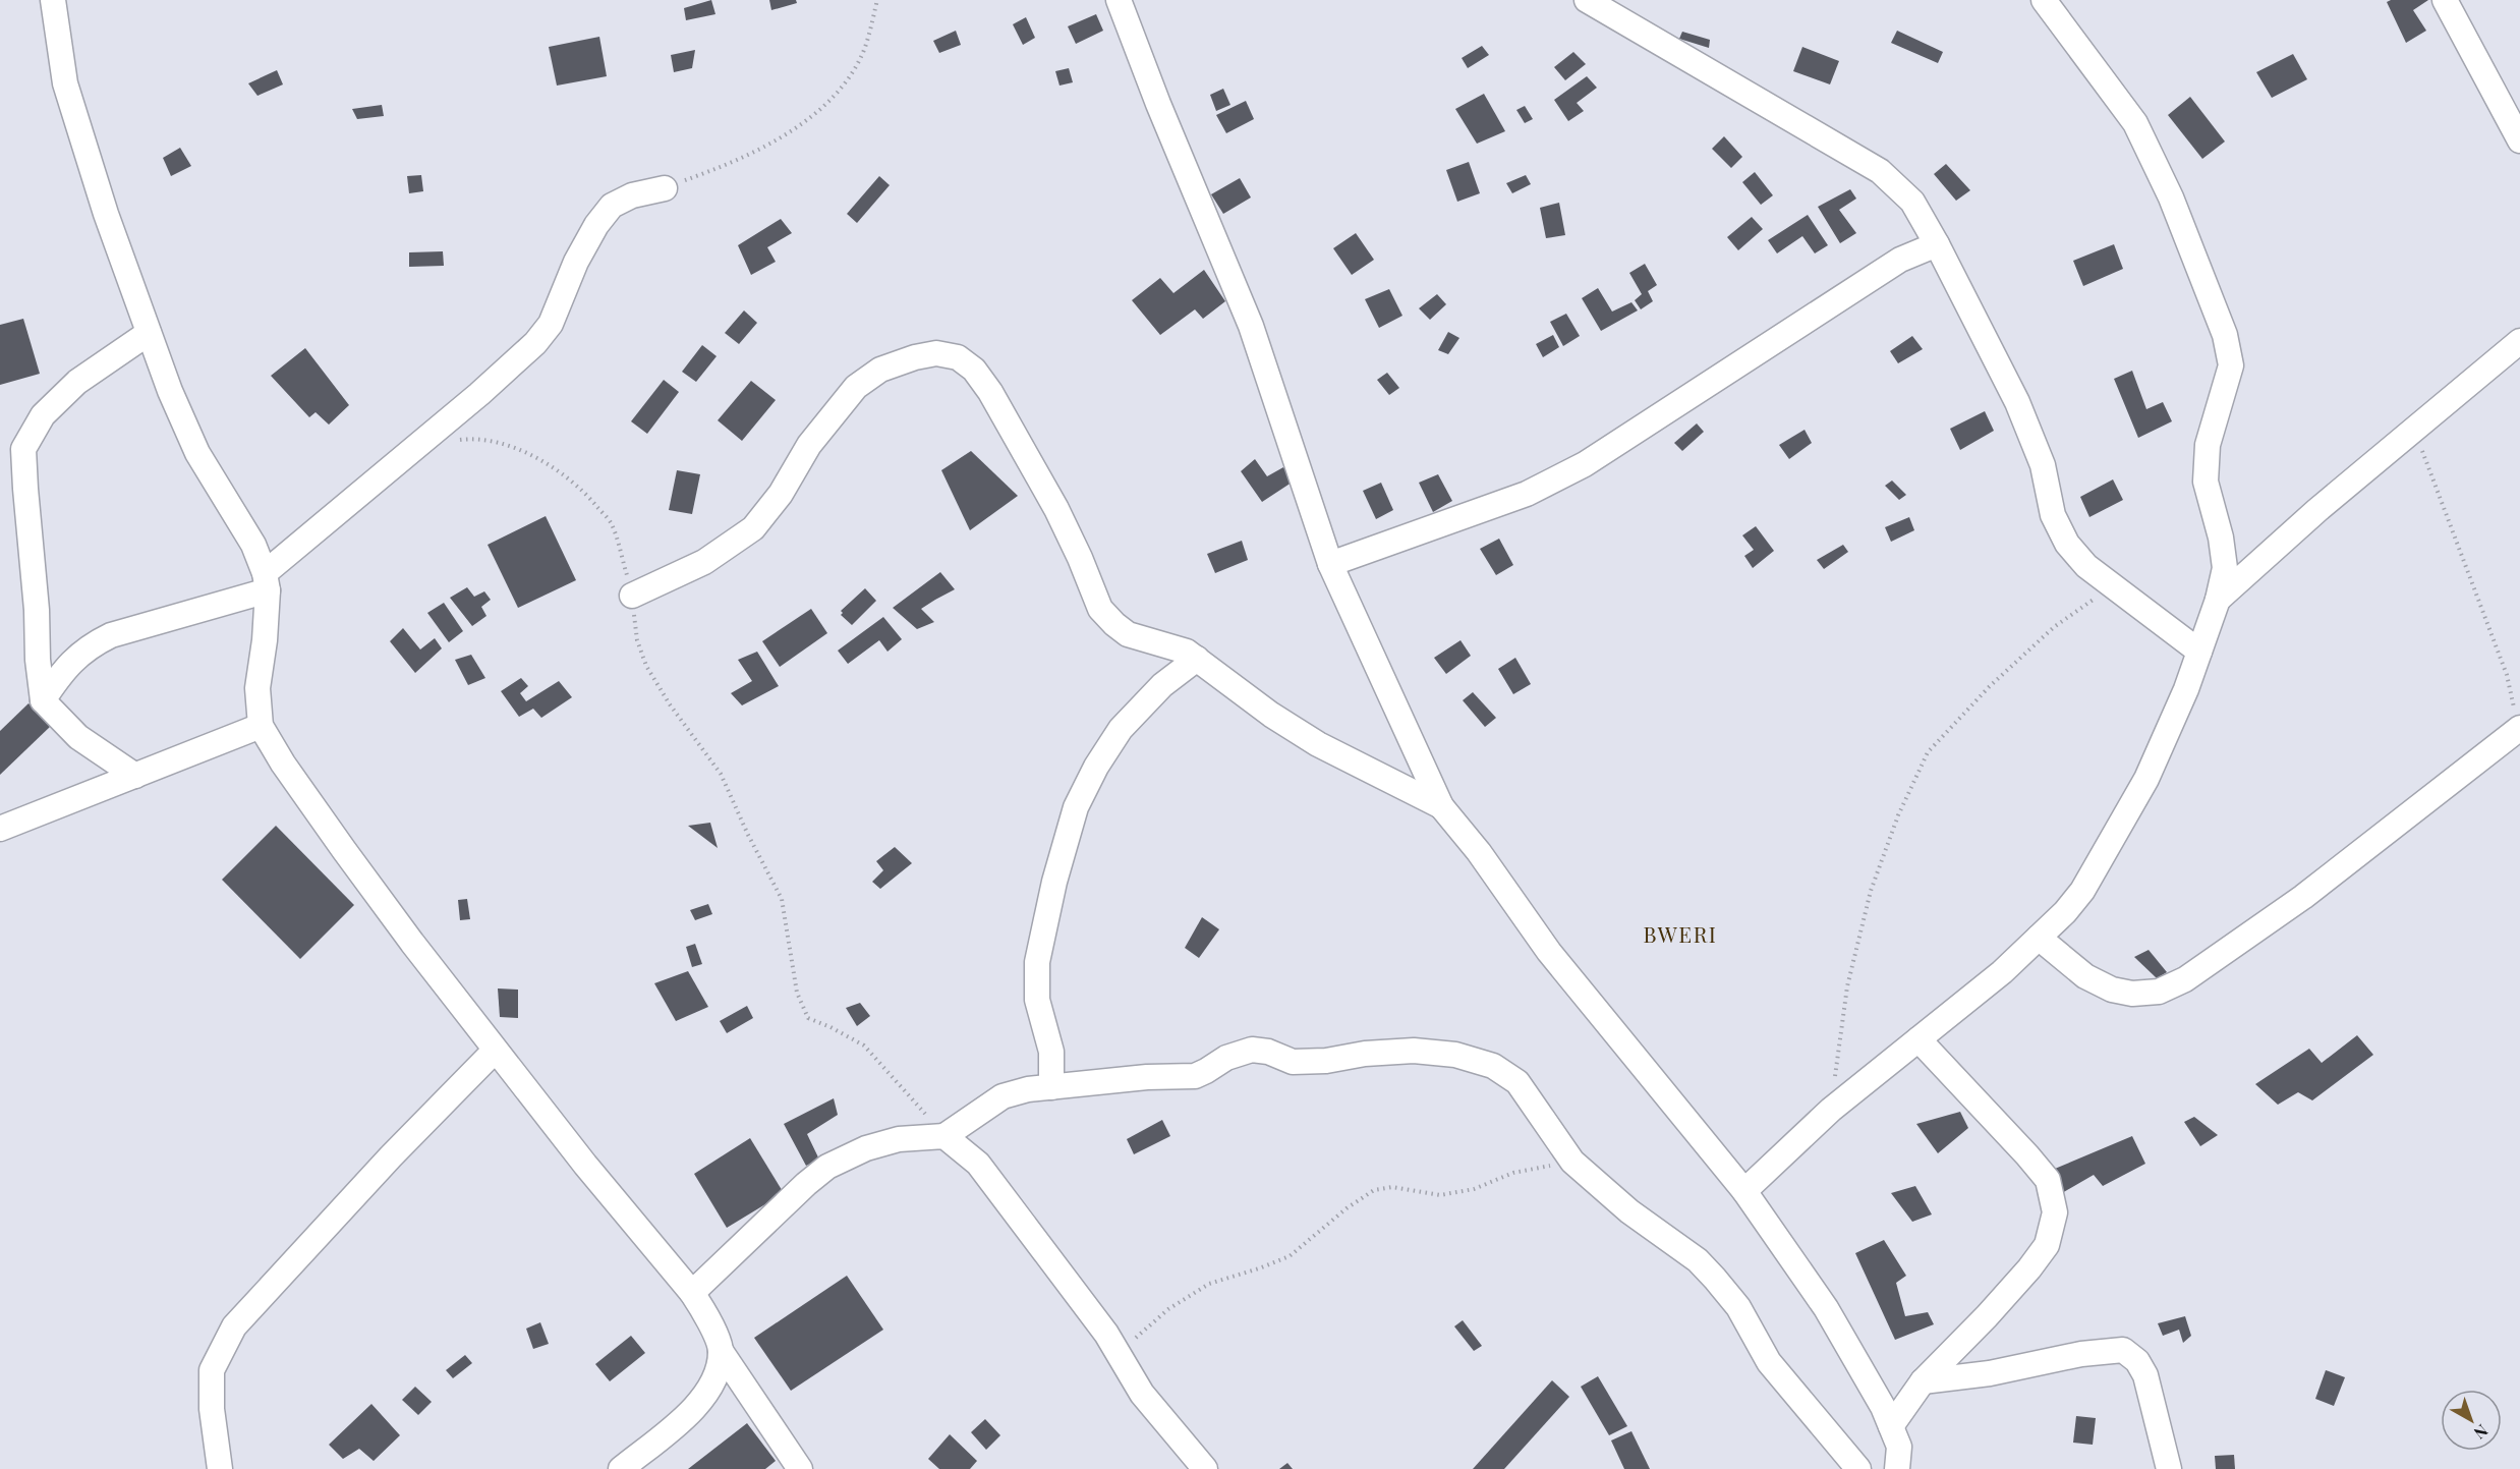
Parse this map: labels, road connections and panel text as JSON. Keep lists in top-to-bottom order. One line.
{"districts":["BWERI"],"north":"bottom right"}
